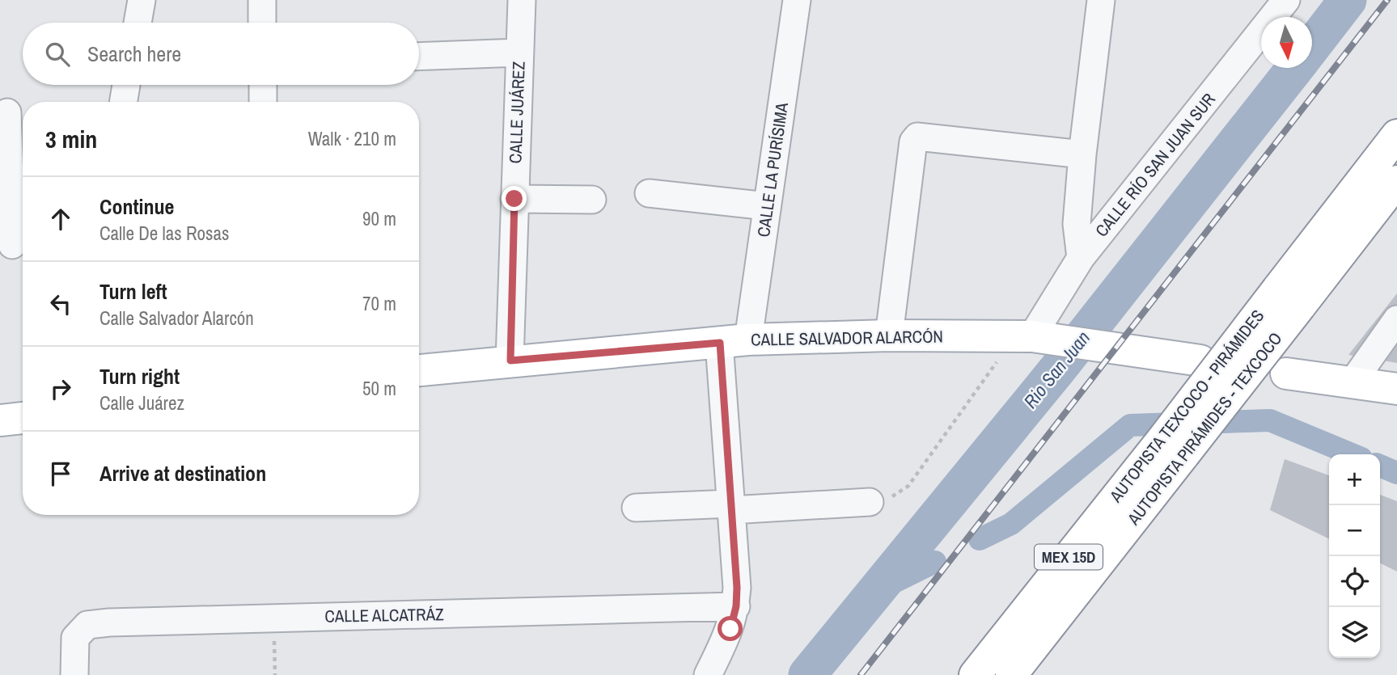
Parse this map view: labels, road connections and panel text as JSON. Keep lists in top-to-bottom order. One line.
{"streets":{"main road":["CALLE SALVADOR ALARCÓN","AUTOPISTA TEXCOCO - PIRÁMIDES","AUTOPISTA PIRÁMIDES - TEXCOCO","MEX 15D"],"street":["CALLE JUÁREZ","CALLE RÍO SAN JUAN SUR","CALLE LA PURÍSIMA","CALLE ALCATRÁZ"]},"crossings":[["CALLE JUÁREZ","CALLE SALVADOR ALARCÓN"],["CALLE RÍO SAN JUAN SUR","CALLE SALVADOR ALARCÓN"],["CALLE LA PURÍSIMA","CALLE SALVADOR ALARCÓN"],["CALLE LA PURÍSIMA","CALLE ALCATRÁZ"],["AUTOPISTA TEXCOCO - PIRÁMIDES","AUTOPISTA PIRÁMIDES - TEXCOCO"],["AUTOPISTA PIRÁMIDES - TEXCOCO","MEX 15D"]],"water":["Rio San Juan"],"north":"bottom","page":{"search":"Search here","heading":["3 min","Walk · 210 m"],"list":[["Continue","Calle De las Rosas","90 m"],["Turn left","Calle Salvador Alarcón","70 m"],["Turn right","Calle Juárez","50 m"],"Arrive at destination"],"map_buttons":["+","−"]}}
